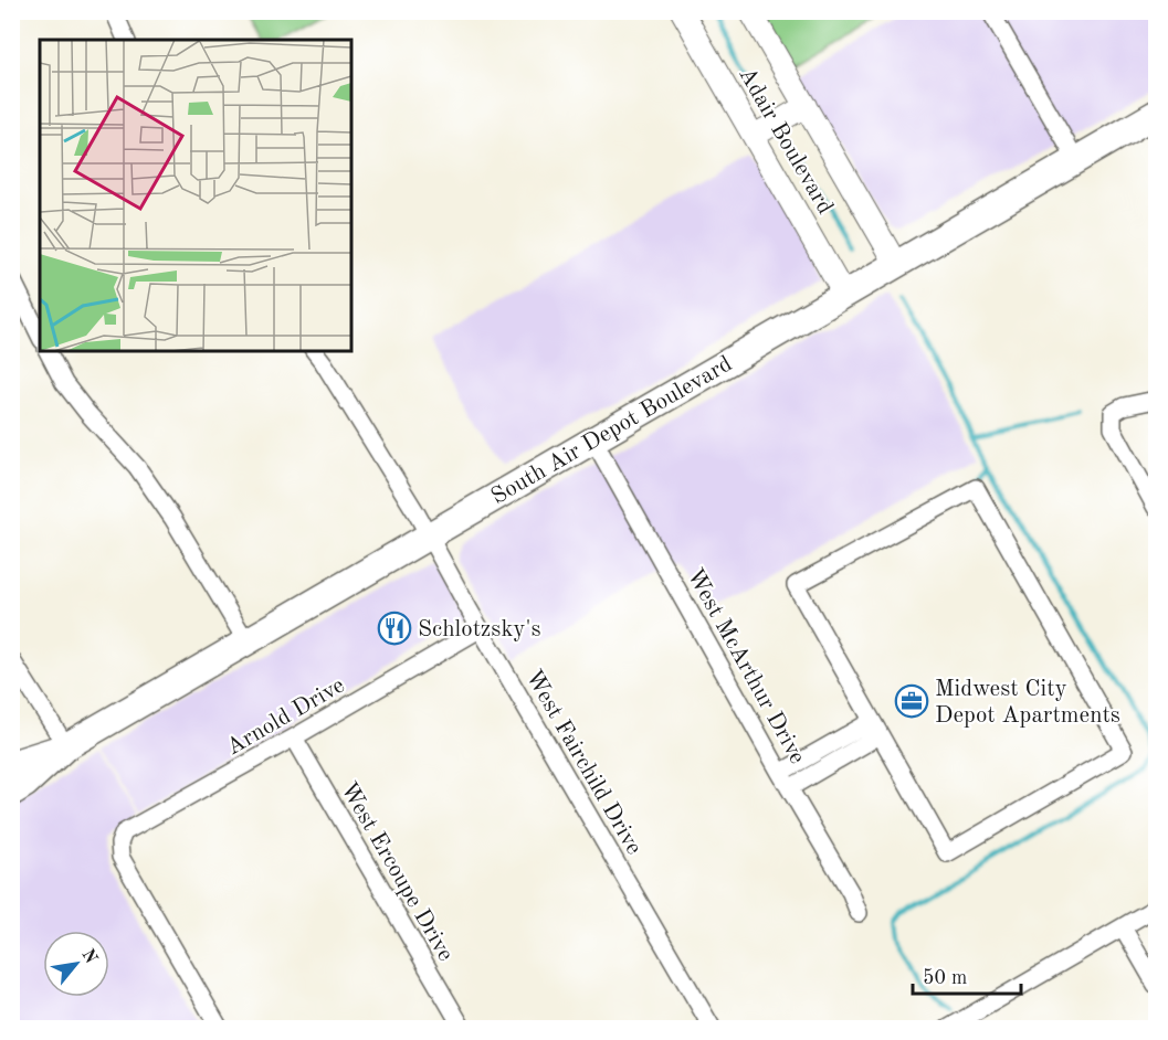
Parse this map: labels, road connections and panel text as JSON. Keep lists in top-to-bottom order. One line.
{"streets":{"main road":["South Air Depot Boulevard"],"street":["Adair Boulevard","West McArthur Drive","Arnold Drive","West Fairchild Drive","West Ercoupe Drive"]},"crossings":[["Adair Boulevard","South Air Depot Boulevard"],["South Air Depot Boulevard","West McArthur Drive"],["South Air Depot Boulevard","West Fairchild Drive"],["Arnold Drive","West Fairchild Drive"],["Arnold Drive","West Ercoupe Drive"]],"places":{"restaurant":["Schlotzsky's"],"office":["Midwest City Depot Apartments"]},"scale_bar":"50 m","north":"top right"}
